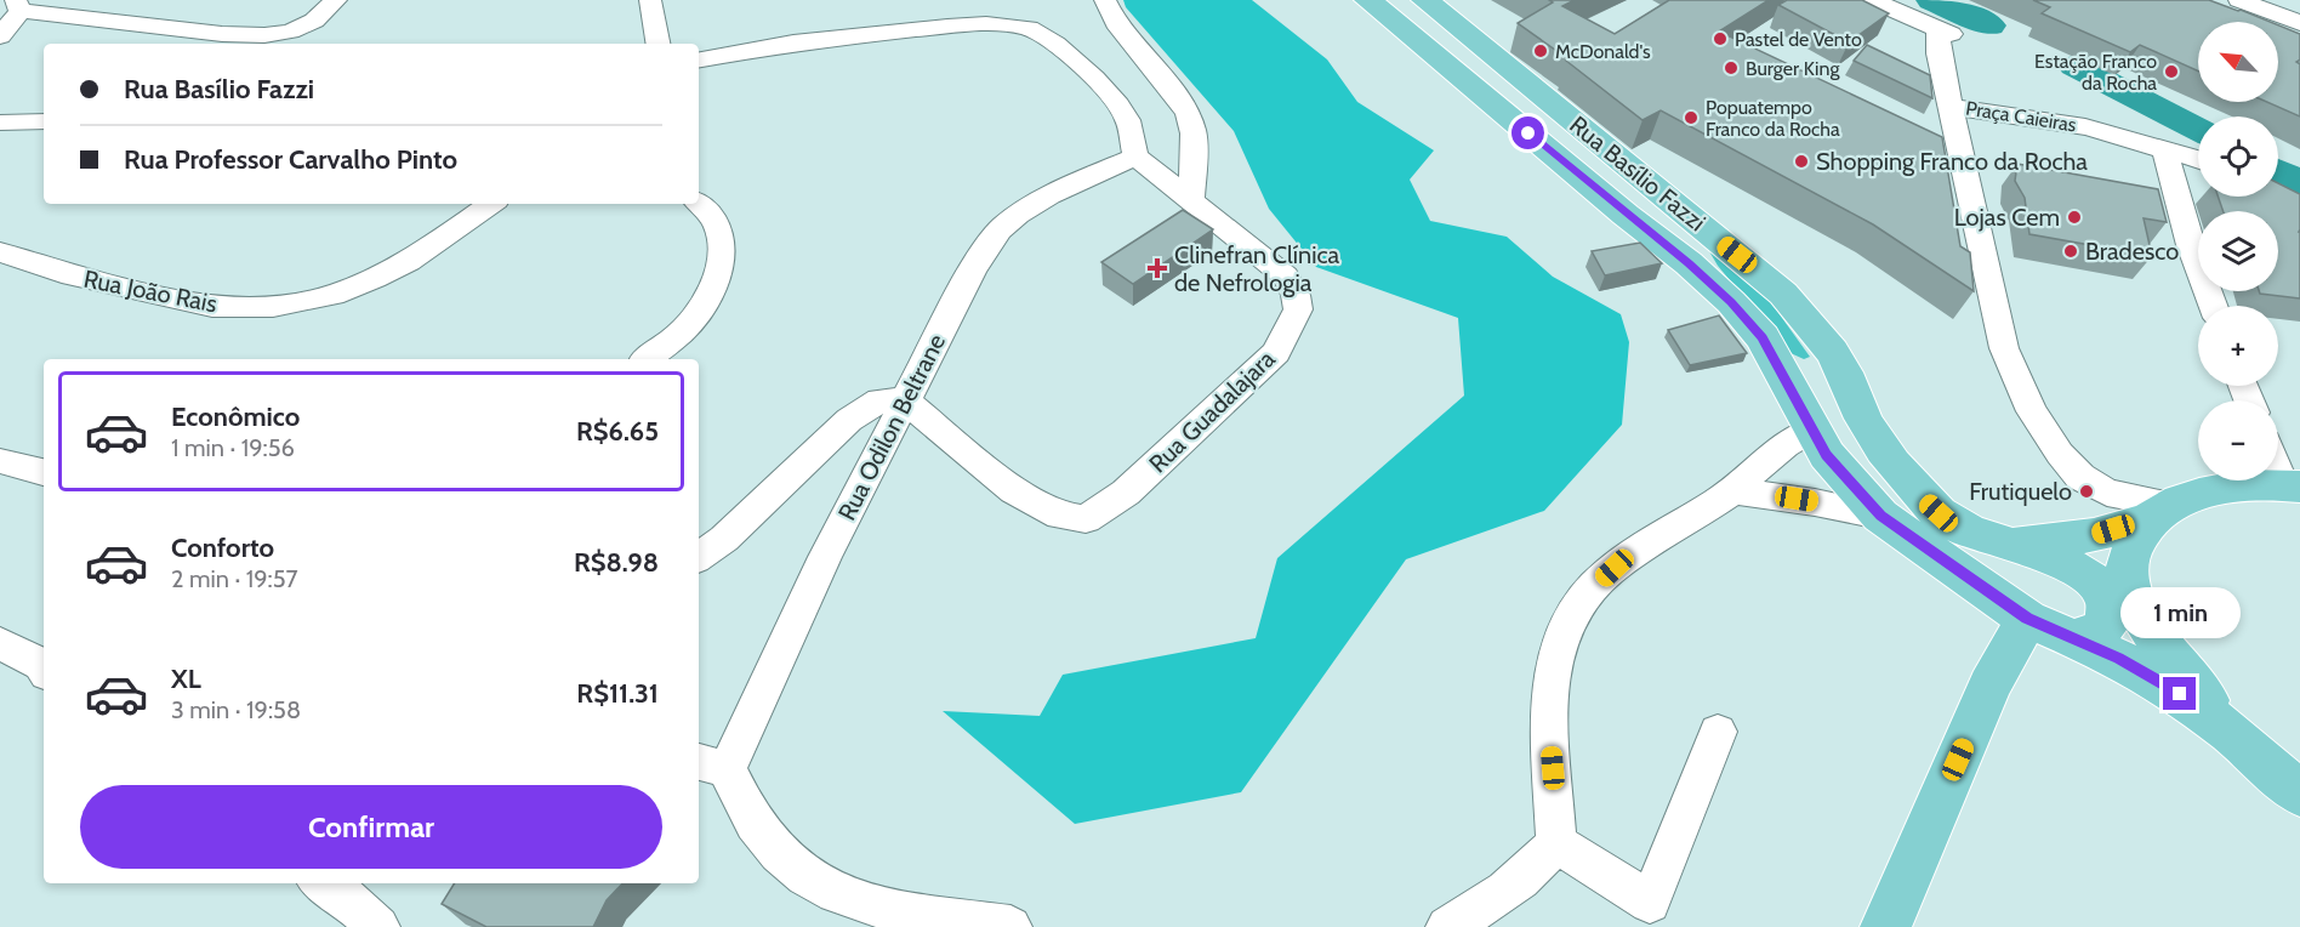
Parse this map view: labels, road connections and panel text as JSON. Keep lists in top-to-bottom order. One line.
{"streets":{"main road":["Rua Basílio Fazzi"],"street":["Praça Caieiras","Rua João Rais","Rua Guadalajara","Rua Odilon Beltrane"]},"crossings":[["Rua Guadalajara","Rua Odilon Beltrane"]],"places":{"other":["Pastel de Vento","McDonald's","Burger King","Estação Franco da Rocha","Popuatempo Franco da Rocha","Shopping Franco da Rocha","Lojas Cem","Bradesco","Frutiquelo"],"health":["Clinefran Clínica de Nefrologia"]},"north":"top left","page":{"map_buttons":["+","−"],"banner":["Rua Basílio Fazzi","Rua Professor Carvalho Pinto"],"list":[{"name":"Econômico","note":"1 min · 19:56","value":"R$6.65"},{"name":"Conforto","note":"2 min · 19:57","value":"R$8.98"},{"name":"XL","note":"3 min · 19:58","value":"R$11.31"}],"bubble":"1 min","buttons":"Confirmar"}}
